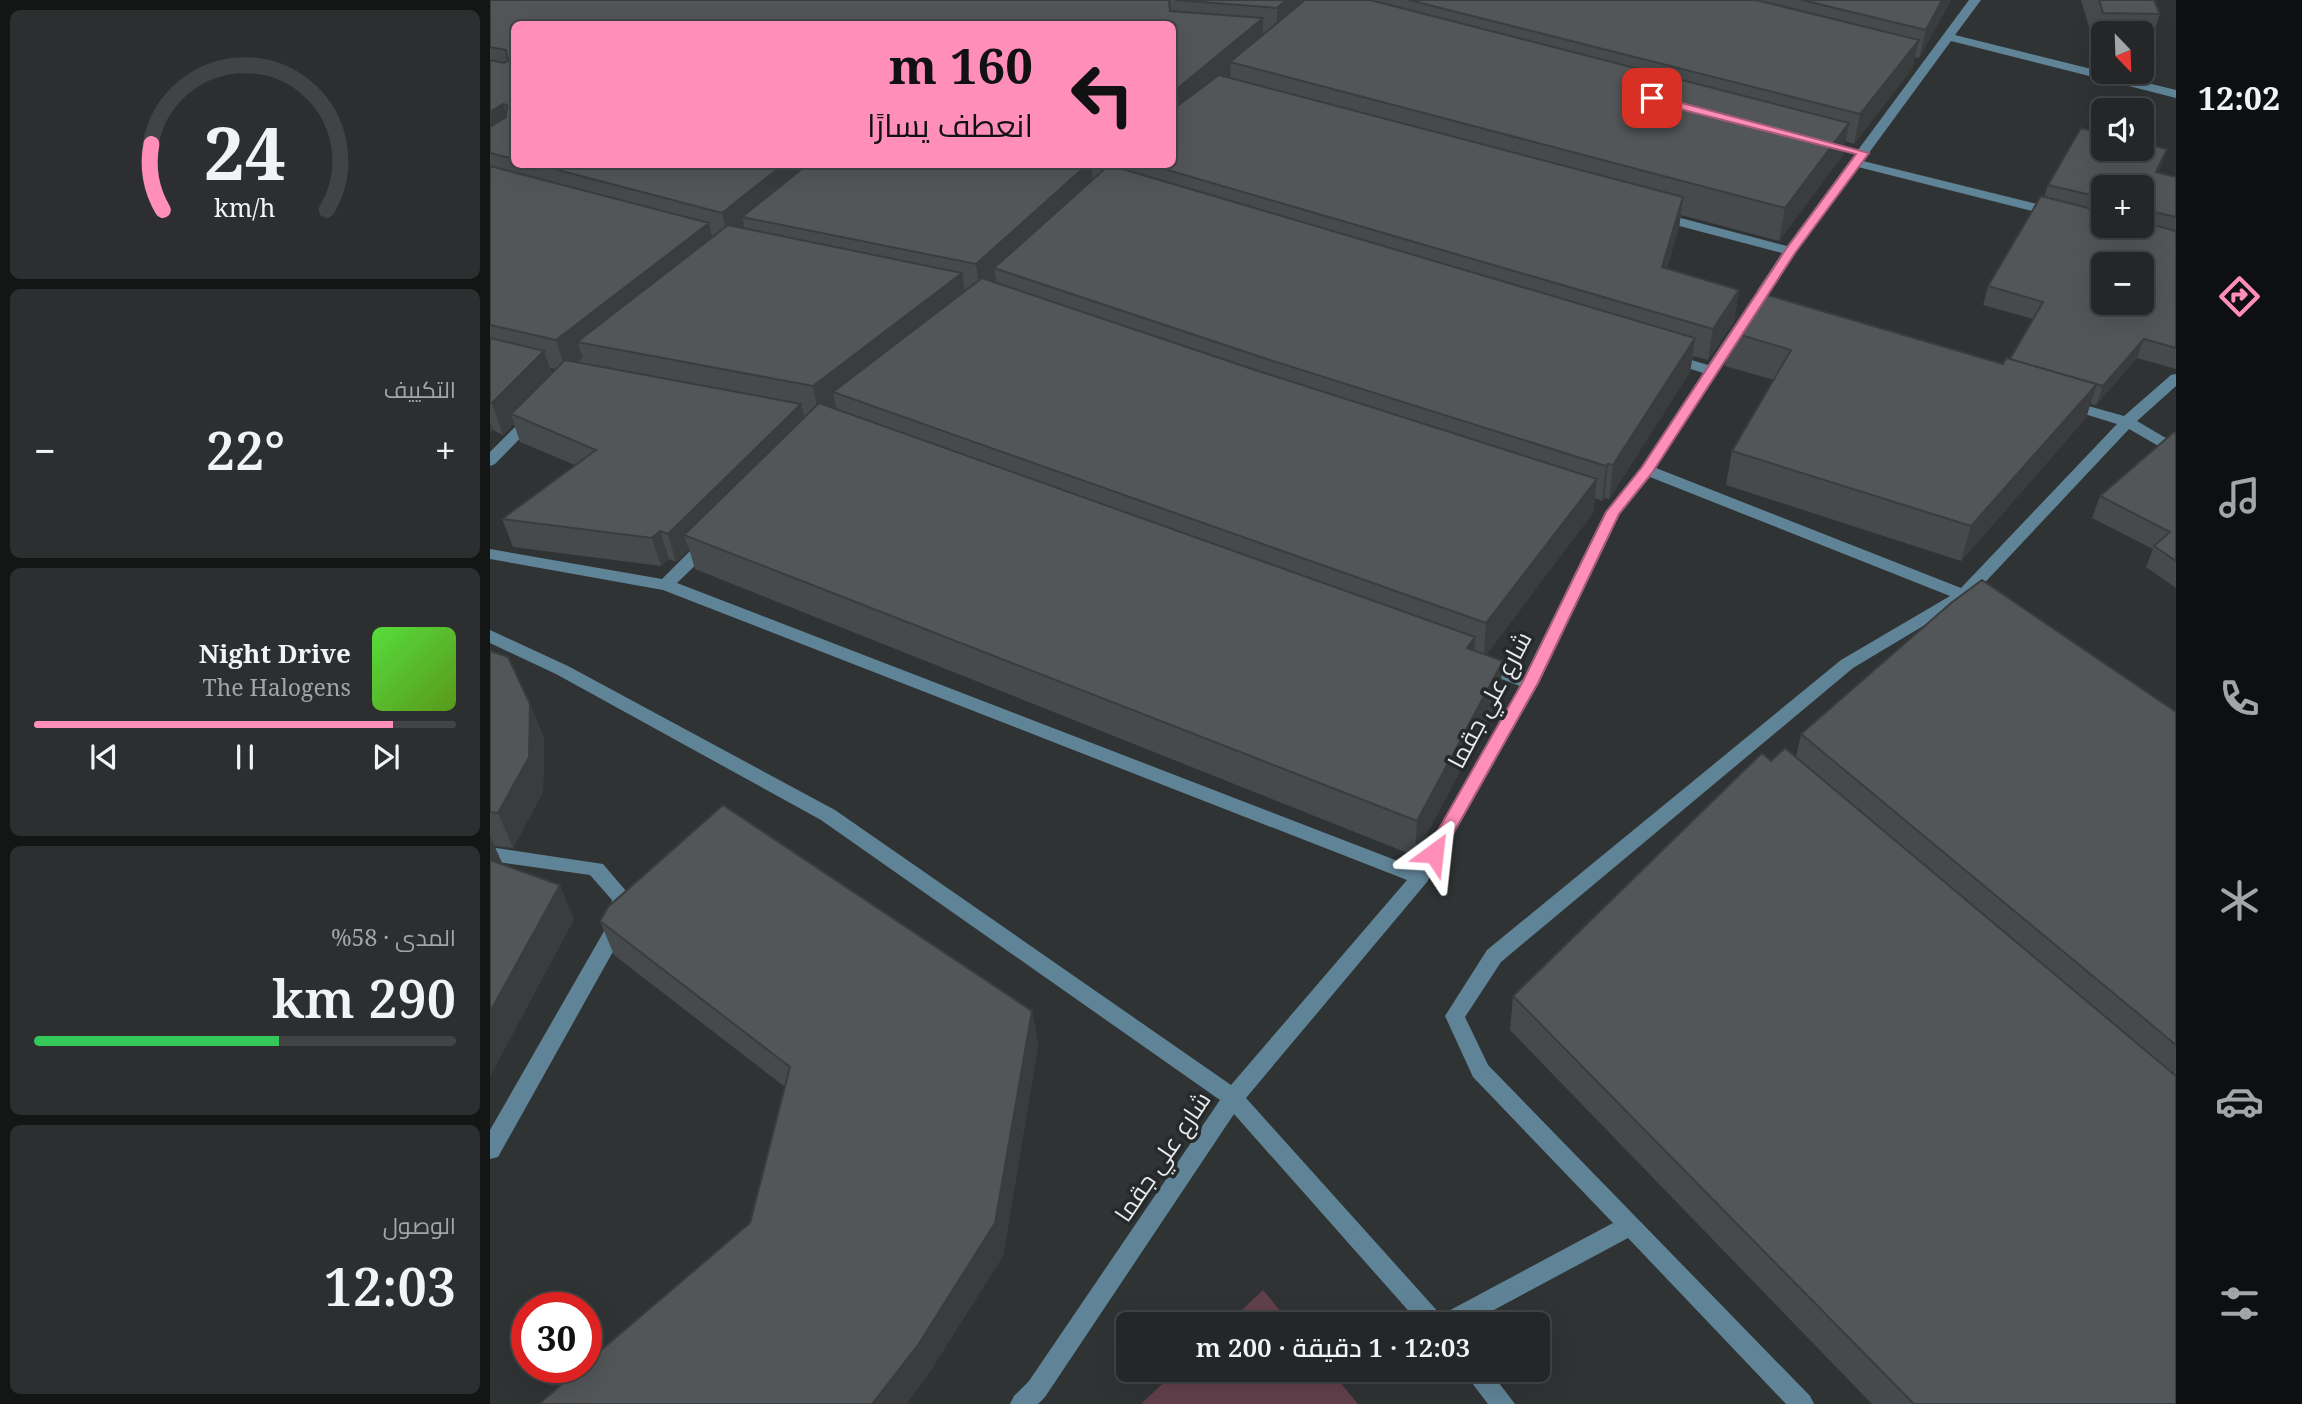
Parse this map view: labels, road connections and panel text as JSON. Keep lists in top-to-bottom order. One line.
{"streets":{"street":["شارع علي جقما"]},"north":"bottom right","page":{"tabs":"12:02","map_buttons":["+","−"],"turn":["160 m","انعطف يسارًا"],"tile":["التكييف",["المدى · 58%","290 km"],["الوصول","12:03"]],"heat":["−","22°","+"],"song":["Night Drive","The Halogens"],"limit":"30","trip":"12:03 · 1 دقيقة · 200 m","gauge":["24","km/h"]}}
